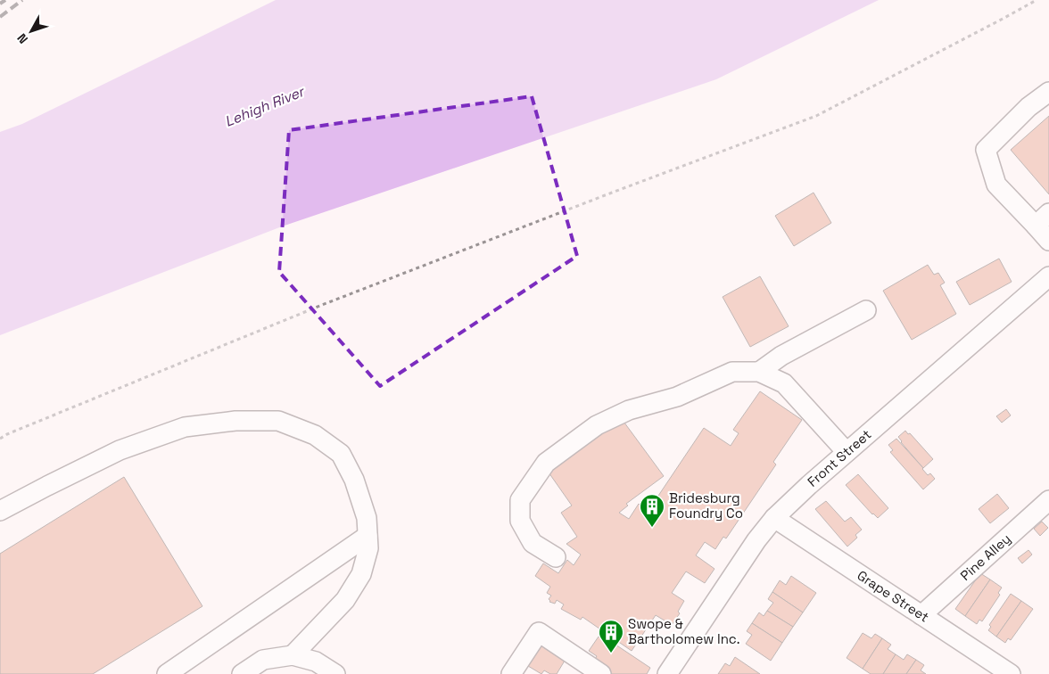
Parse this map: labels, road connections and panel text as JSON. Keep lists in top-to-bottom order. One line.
{"streets":{"street":["Front Street","Pine Alley","Grape Street"]},"crossings":[["Front Street","Grape Street"],["Pine Alley","Grape Street"]],"water":["Lehigh River"],"places":{"building":["Bridesburg Foundry Co","Swope & Bartholomew Inc."]},"north":"bottom left"}
